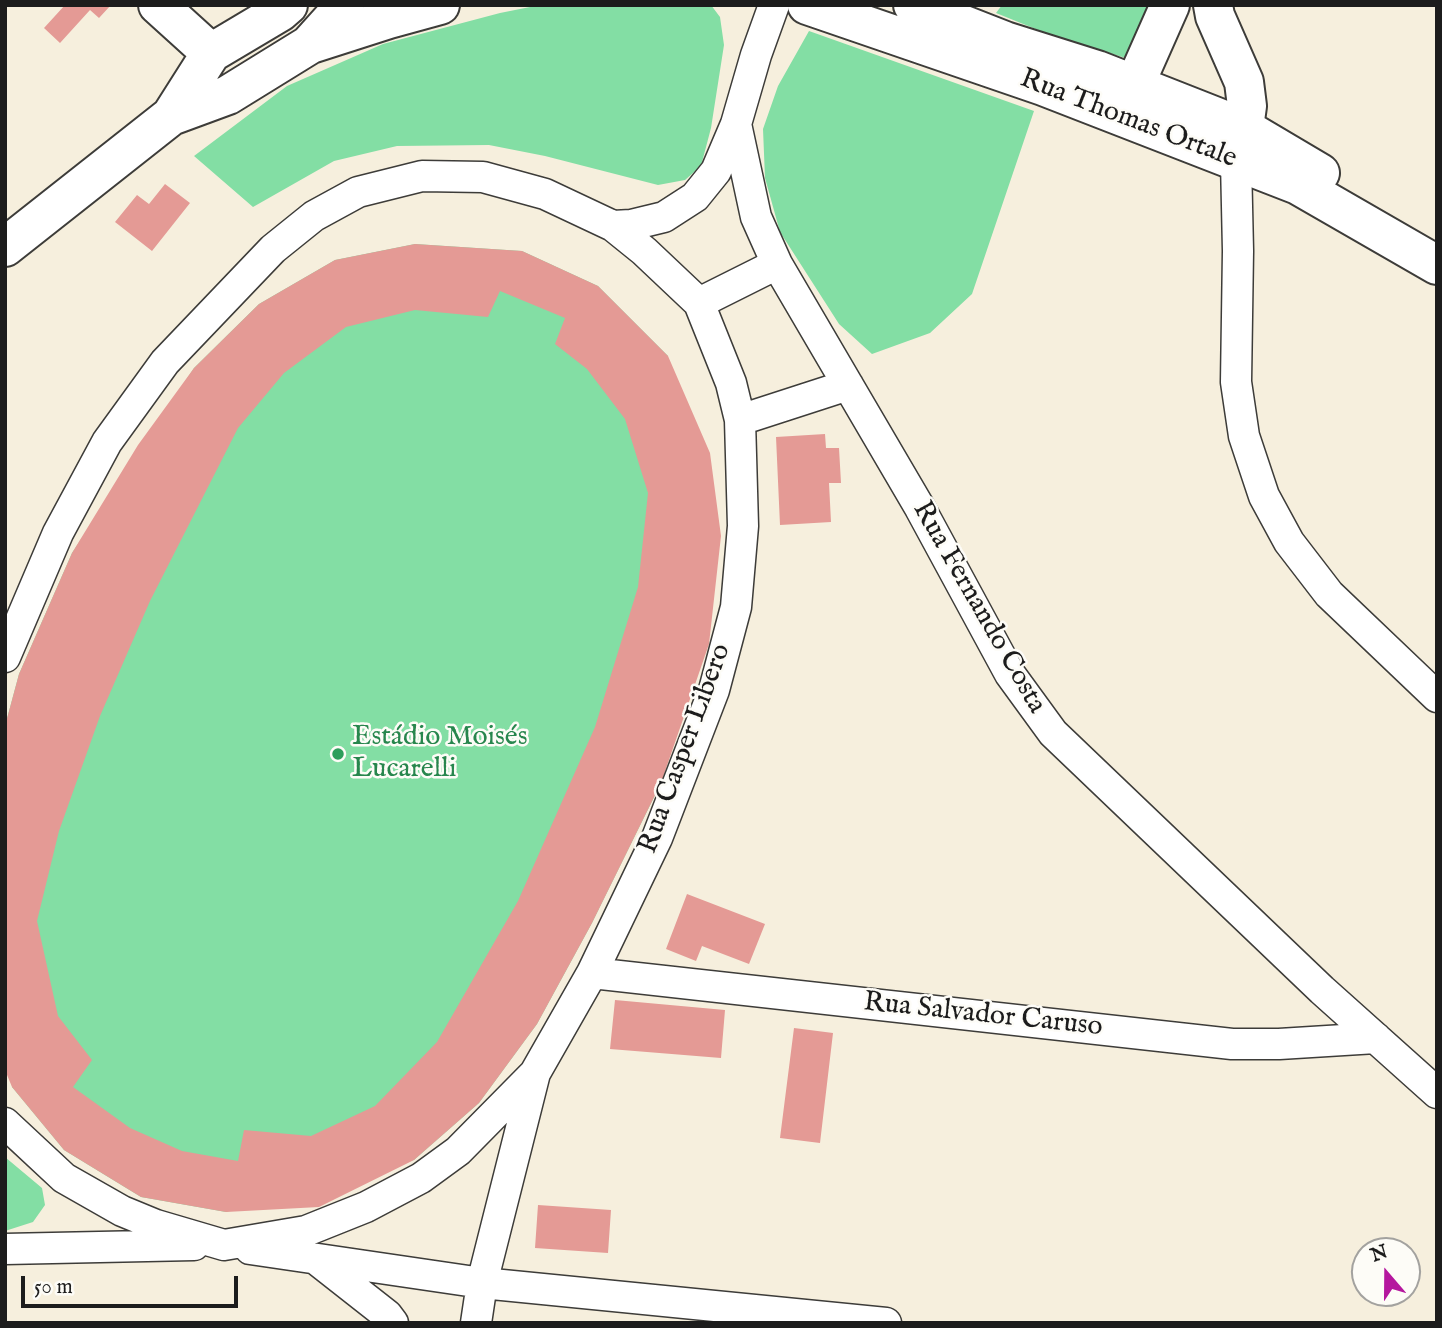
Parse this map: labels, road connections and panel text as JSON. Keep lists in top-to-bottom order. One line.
{"streets":{"main road":["Rua Thomas Ortale"],"street":["Rua Fernando Costa","Rua Casper Libero","Rua Salvador Caruso"]},"crossings":[["Rua Fernando Costa","Rua Casper Libero"],["Rua Fernando Costa","Rua Salvador Caruso"],["Rua Casper Libero","Rua Salvador Caruso"]],"places":["Estádio Moisés Lucarelli"],"scale_bar":"50 m","north":"top"}
